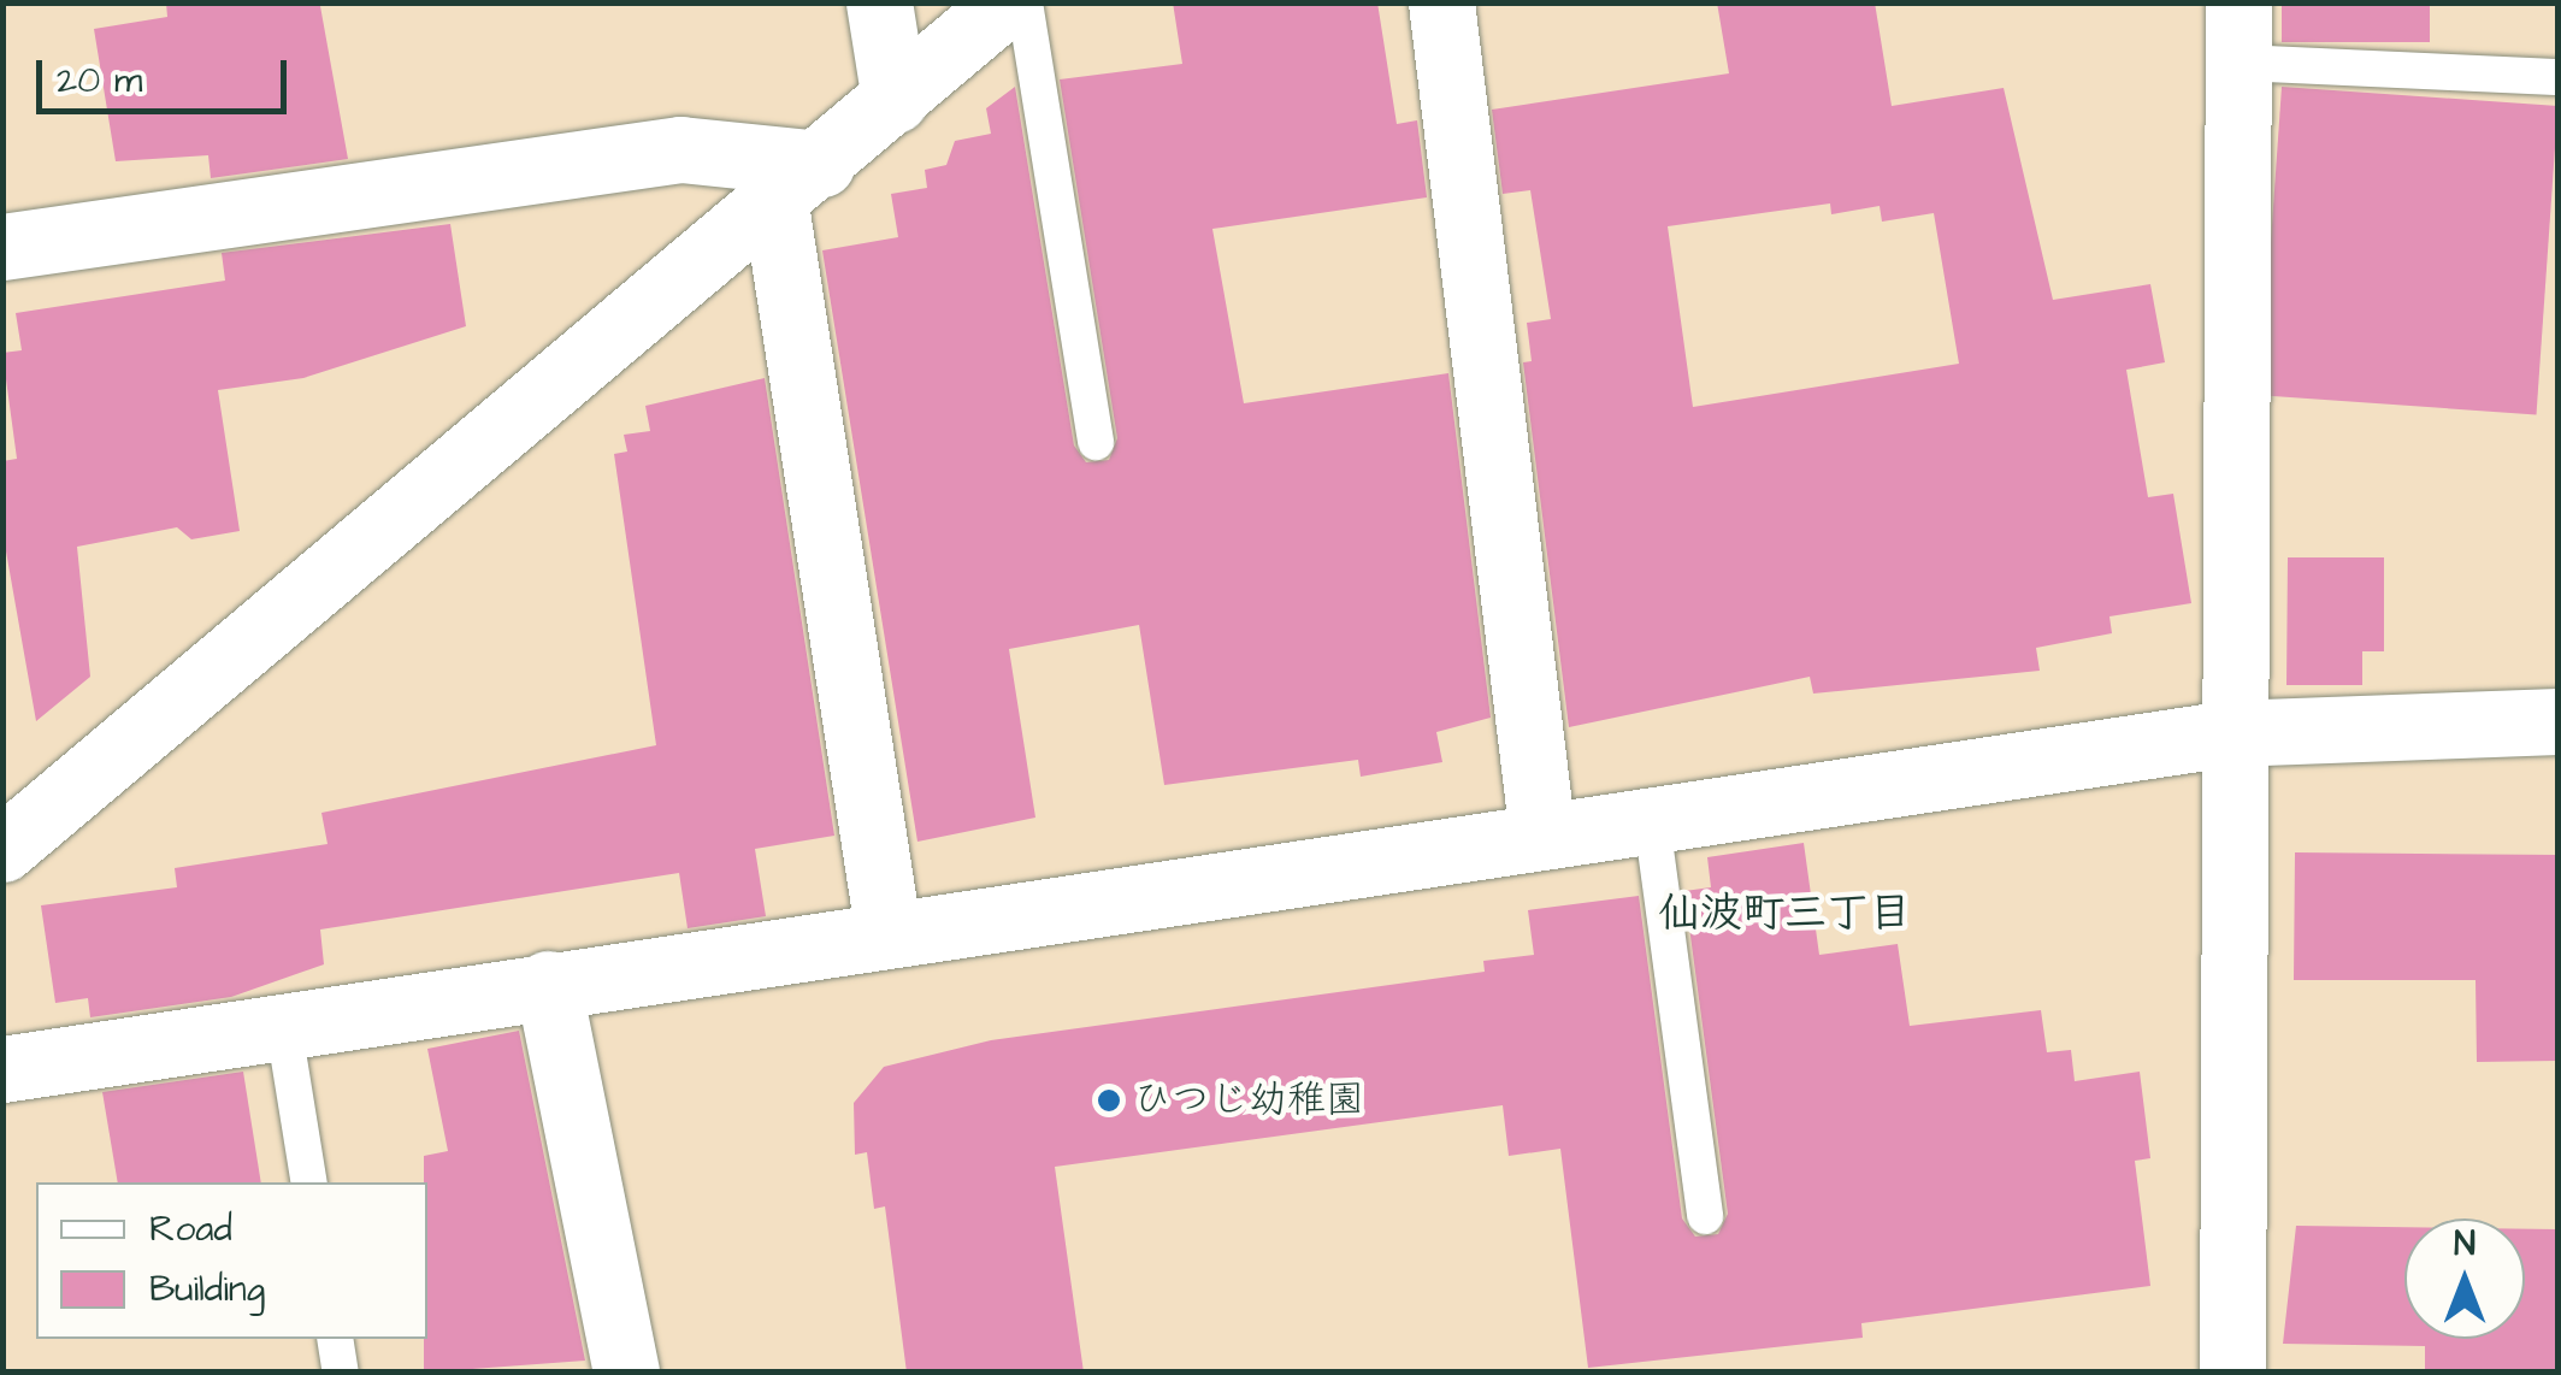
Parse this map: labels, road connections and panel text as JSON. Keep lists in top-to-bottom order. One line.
{"districts":["仙波町三丁目"],"places":["ひつじ幼稚園"],"legend":["Road","Building"],"scale_bar":"20 m","north":"top"}
